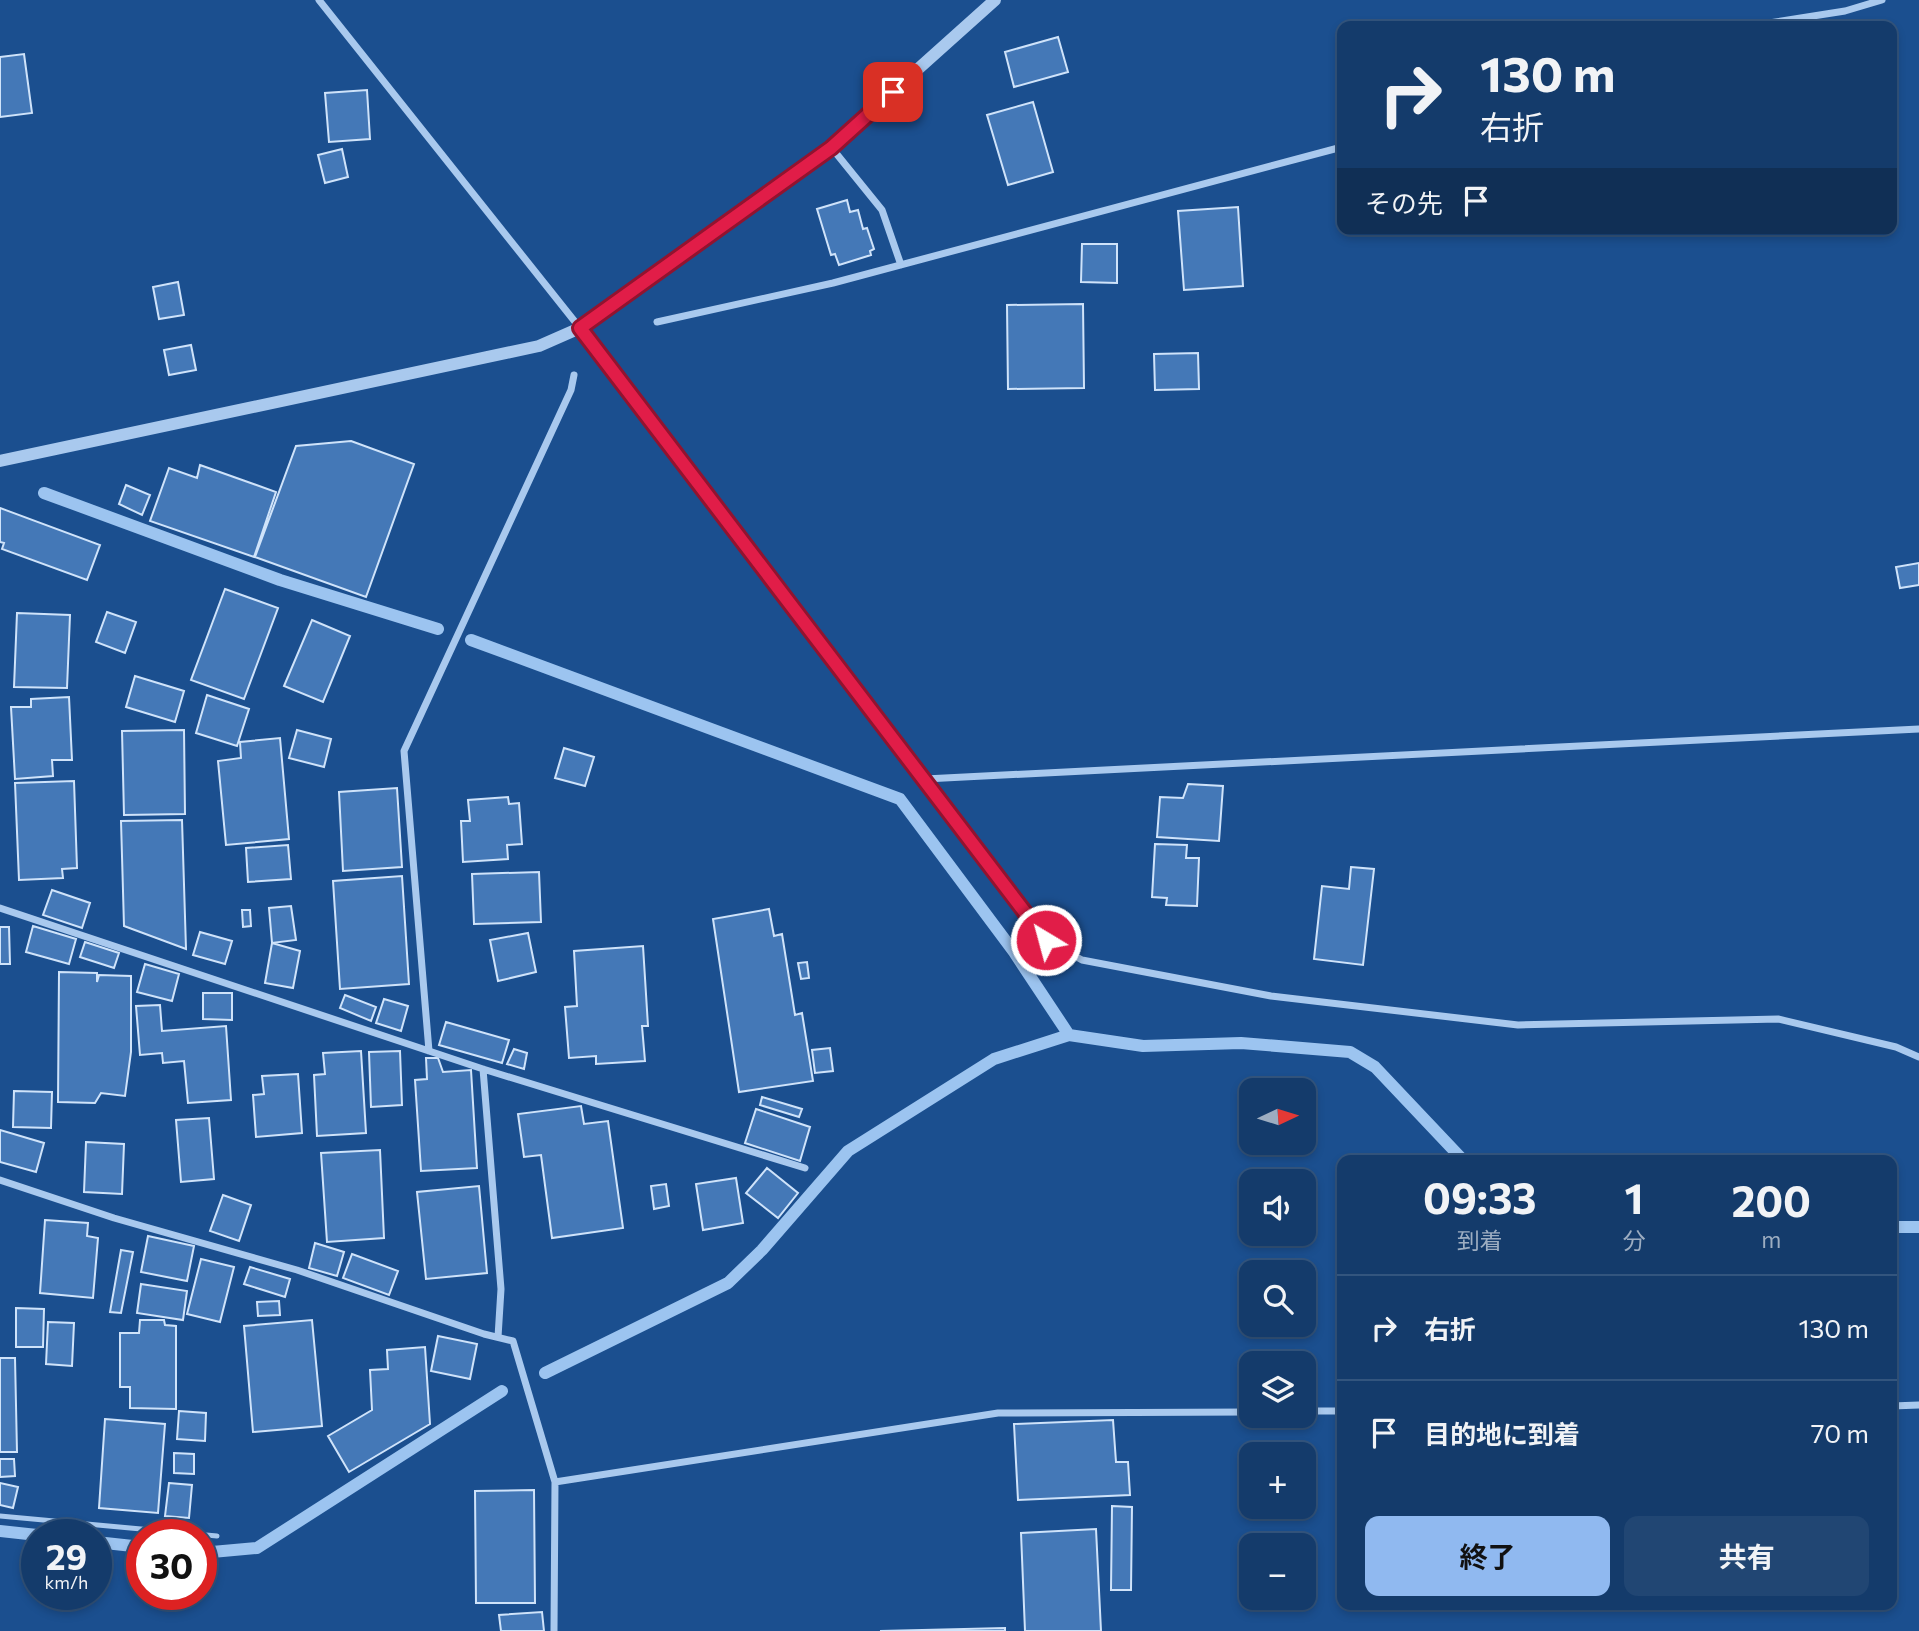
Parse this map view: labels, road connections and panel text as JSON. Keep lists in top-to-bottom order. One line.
{"north":"right","page":{"turn":["130 m","右折"],"then":"その先","map_buttons":["+","−"],"eta":["09:33","到着","1","分","200","m"],"list":[{"name":"右折","value":"130 m"},{"name":"目的地に到着","value":"70 m"}],"buttons":["終了","共有"],"speed":"29 km/h","limit":"30"}}
